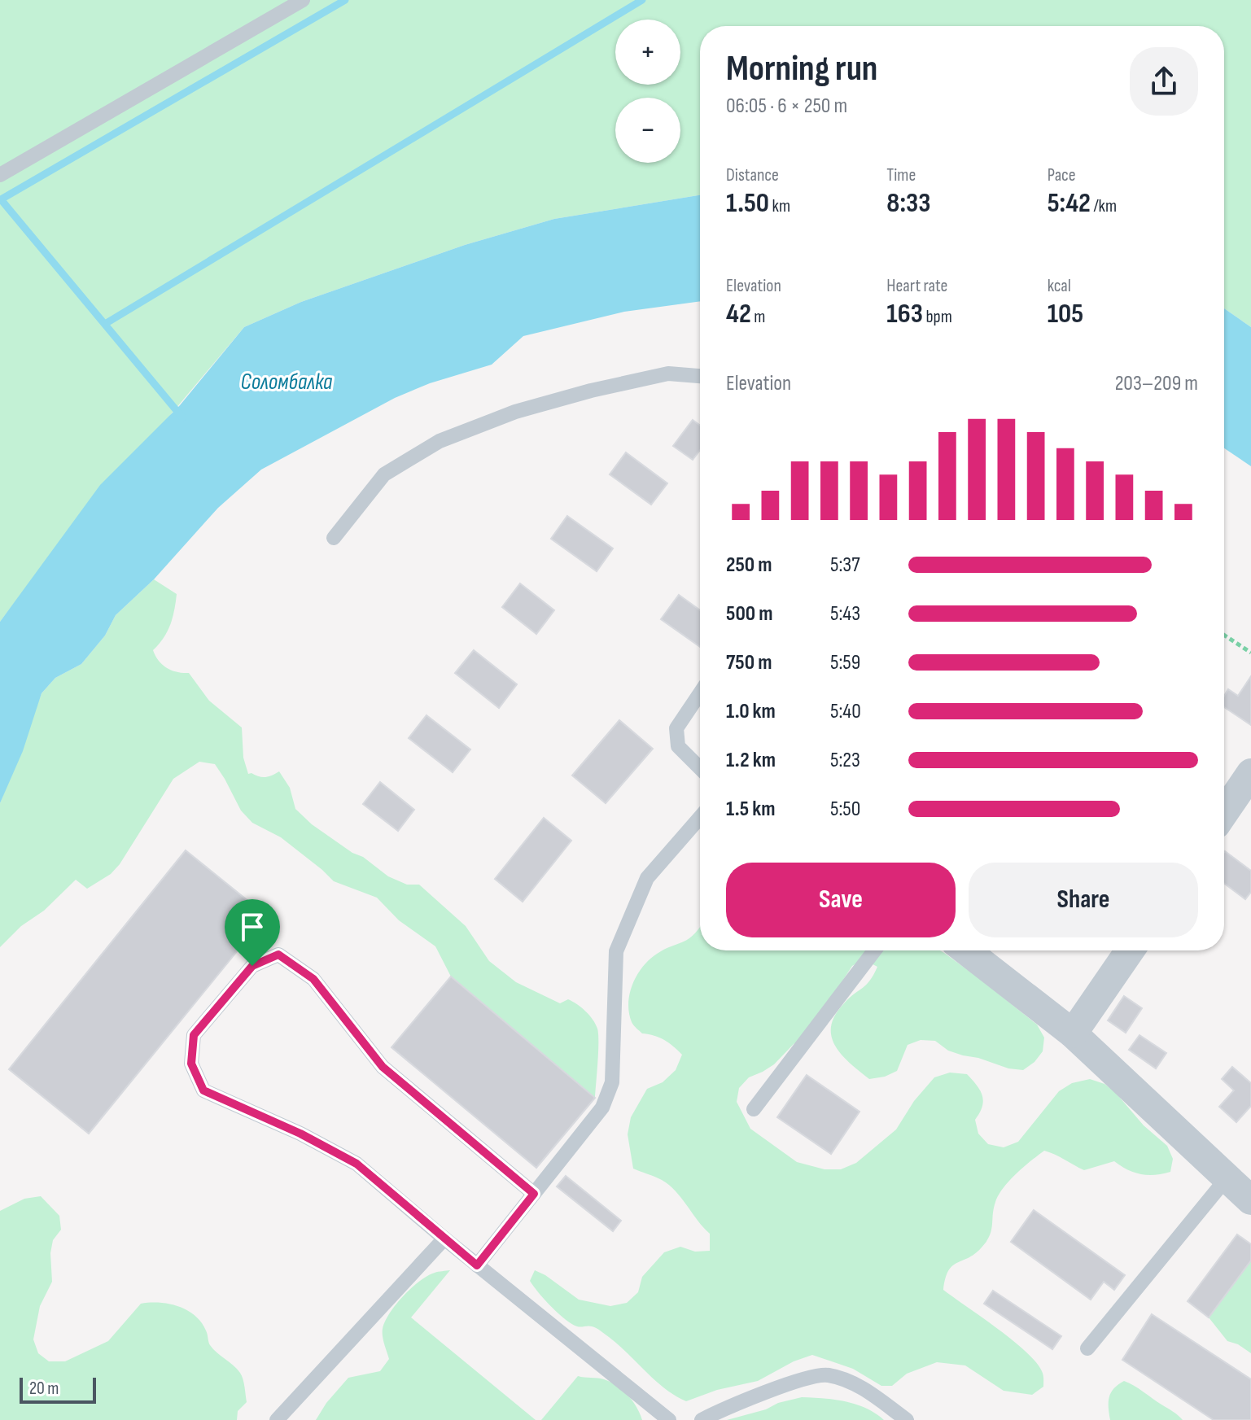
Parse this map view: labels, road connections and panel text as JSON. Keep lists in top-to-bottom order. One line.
{"water":["Соломбалка"],"scale_bar":"20 m","page":{"map_buttons":["+","−"],"heading":["Morning run","06:05 · 6 × 250 m"],"stats":[["Distance","1.50 km"],["Time","8:33"],["Pace","5:42 /km"],["Elevation","42 m"],["Heart rate","163 bpm"],["kcal","105"]],"chart":["Elevation","203–209 m"],"list":[{"name":"250 m","note":"5:37"},{"name":"500 m","note":"5:43"},{"name":"750 m","note":"5:59"},{"name":"1.0 km","note":"5:40"},{"name":"1.2 km","note":"5:23"},{"name":"1.5 km","note":"5:50"}],"buttons":["Save","Share"],"scale":"20 m"}}
